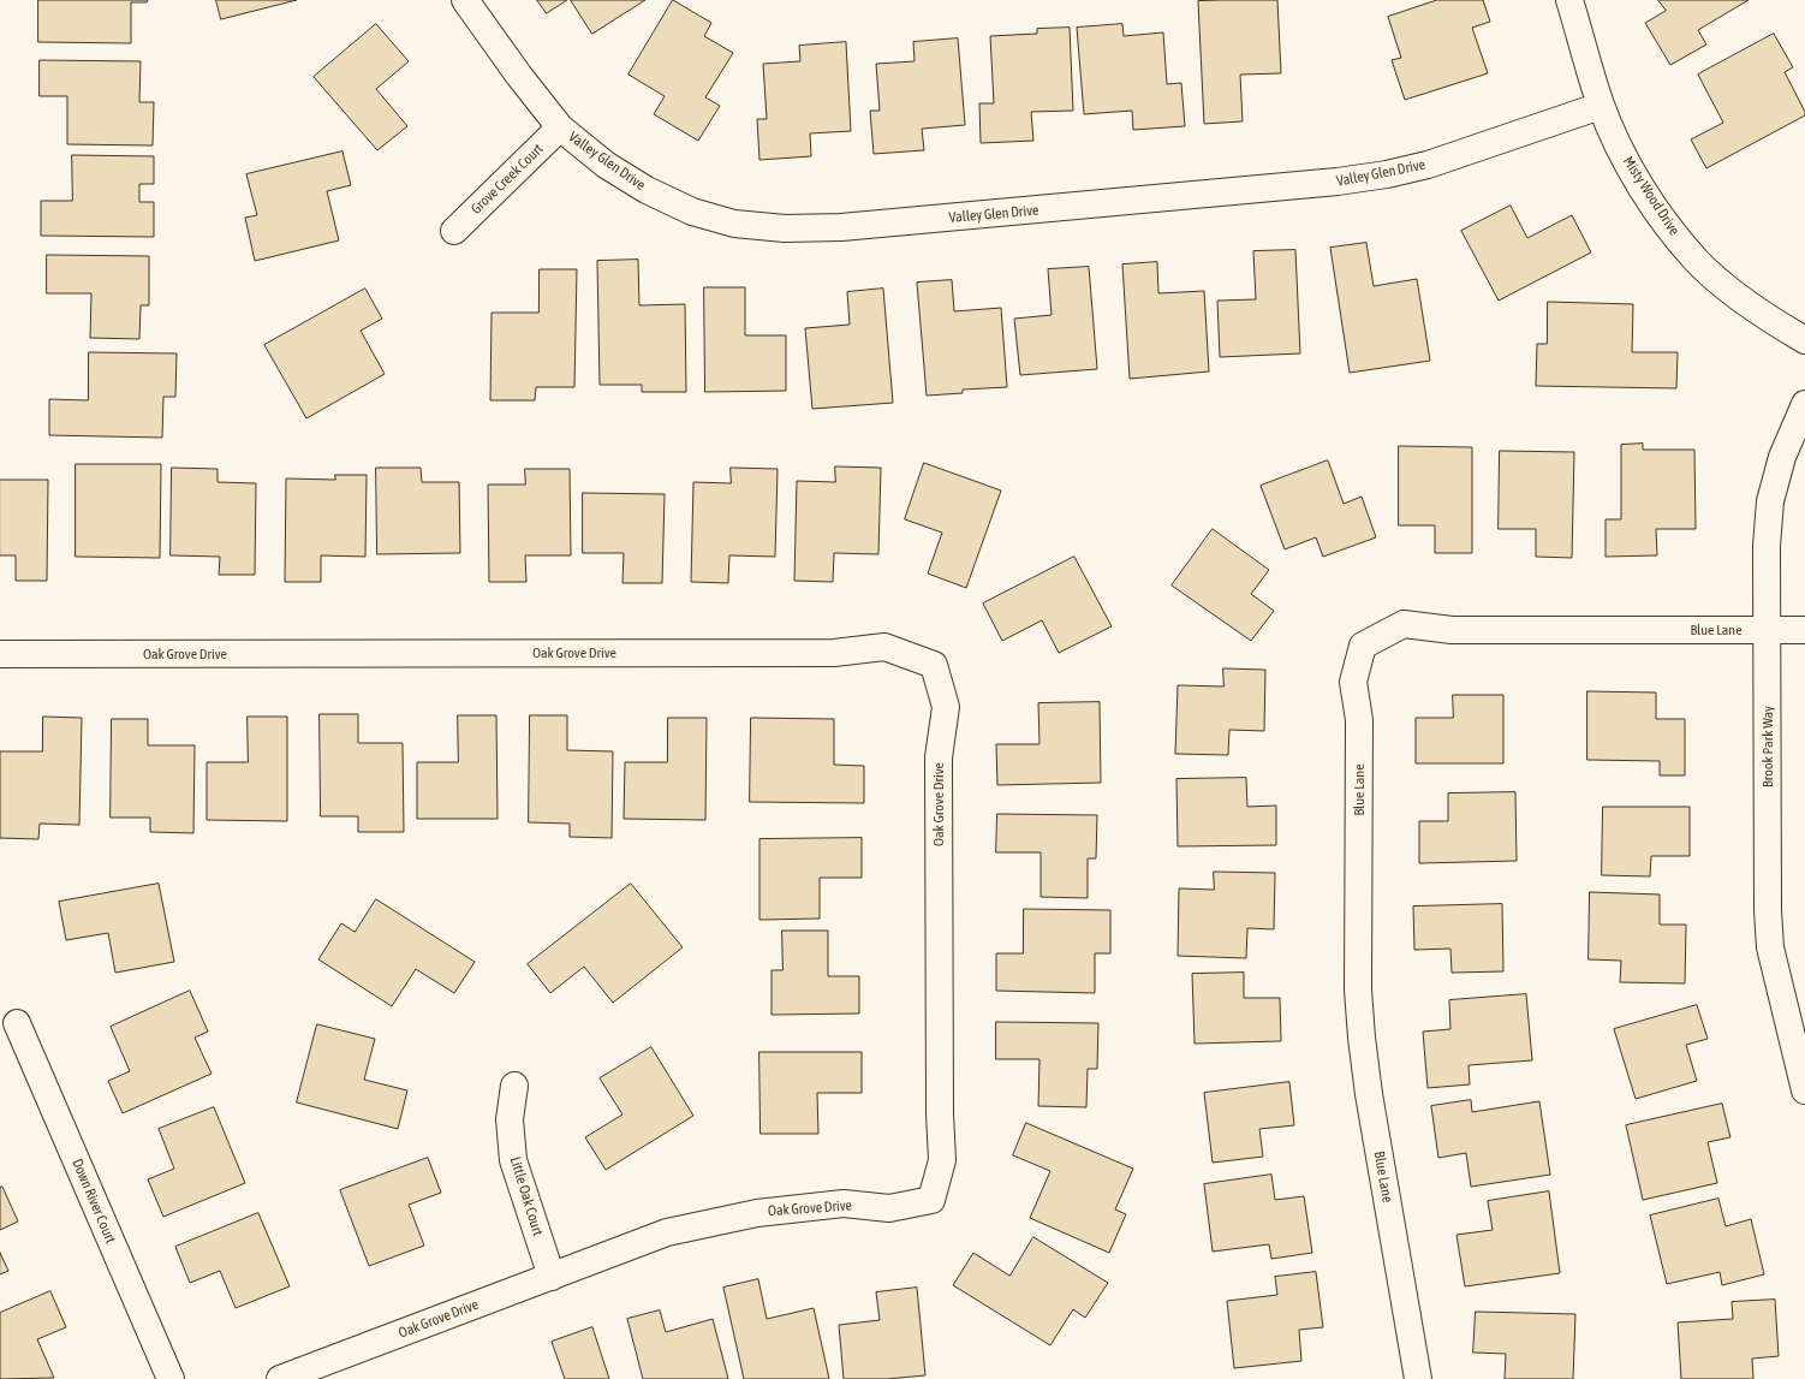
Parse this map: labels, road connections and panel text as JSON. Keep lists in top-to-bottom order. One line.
{"streets":{"street":["Valley Glen Drive","Grove Creek Court","Misty Wood Drive","Blue Lane","Oak Grove Drive","Brook Park Way","Little Oak Court","Down River Court"]},"crossings":[["Valley Glen Drive","Grove Creek Court"],["Valley Glen Drive","Misty Wood Drive"],["Blue Lane","Brook Park Way"],["Oak Grove Drive","Little Oak Court"]]}
